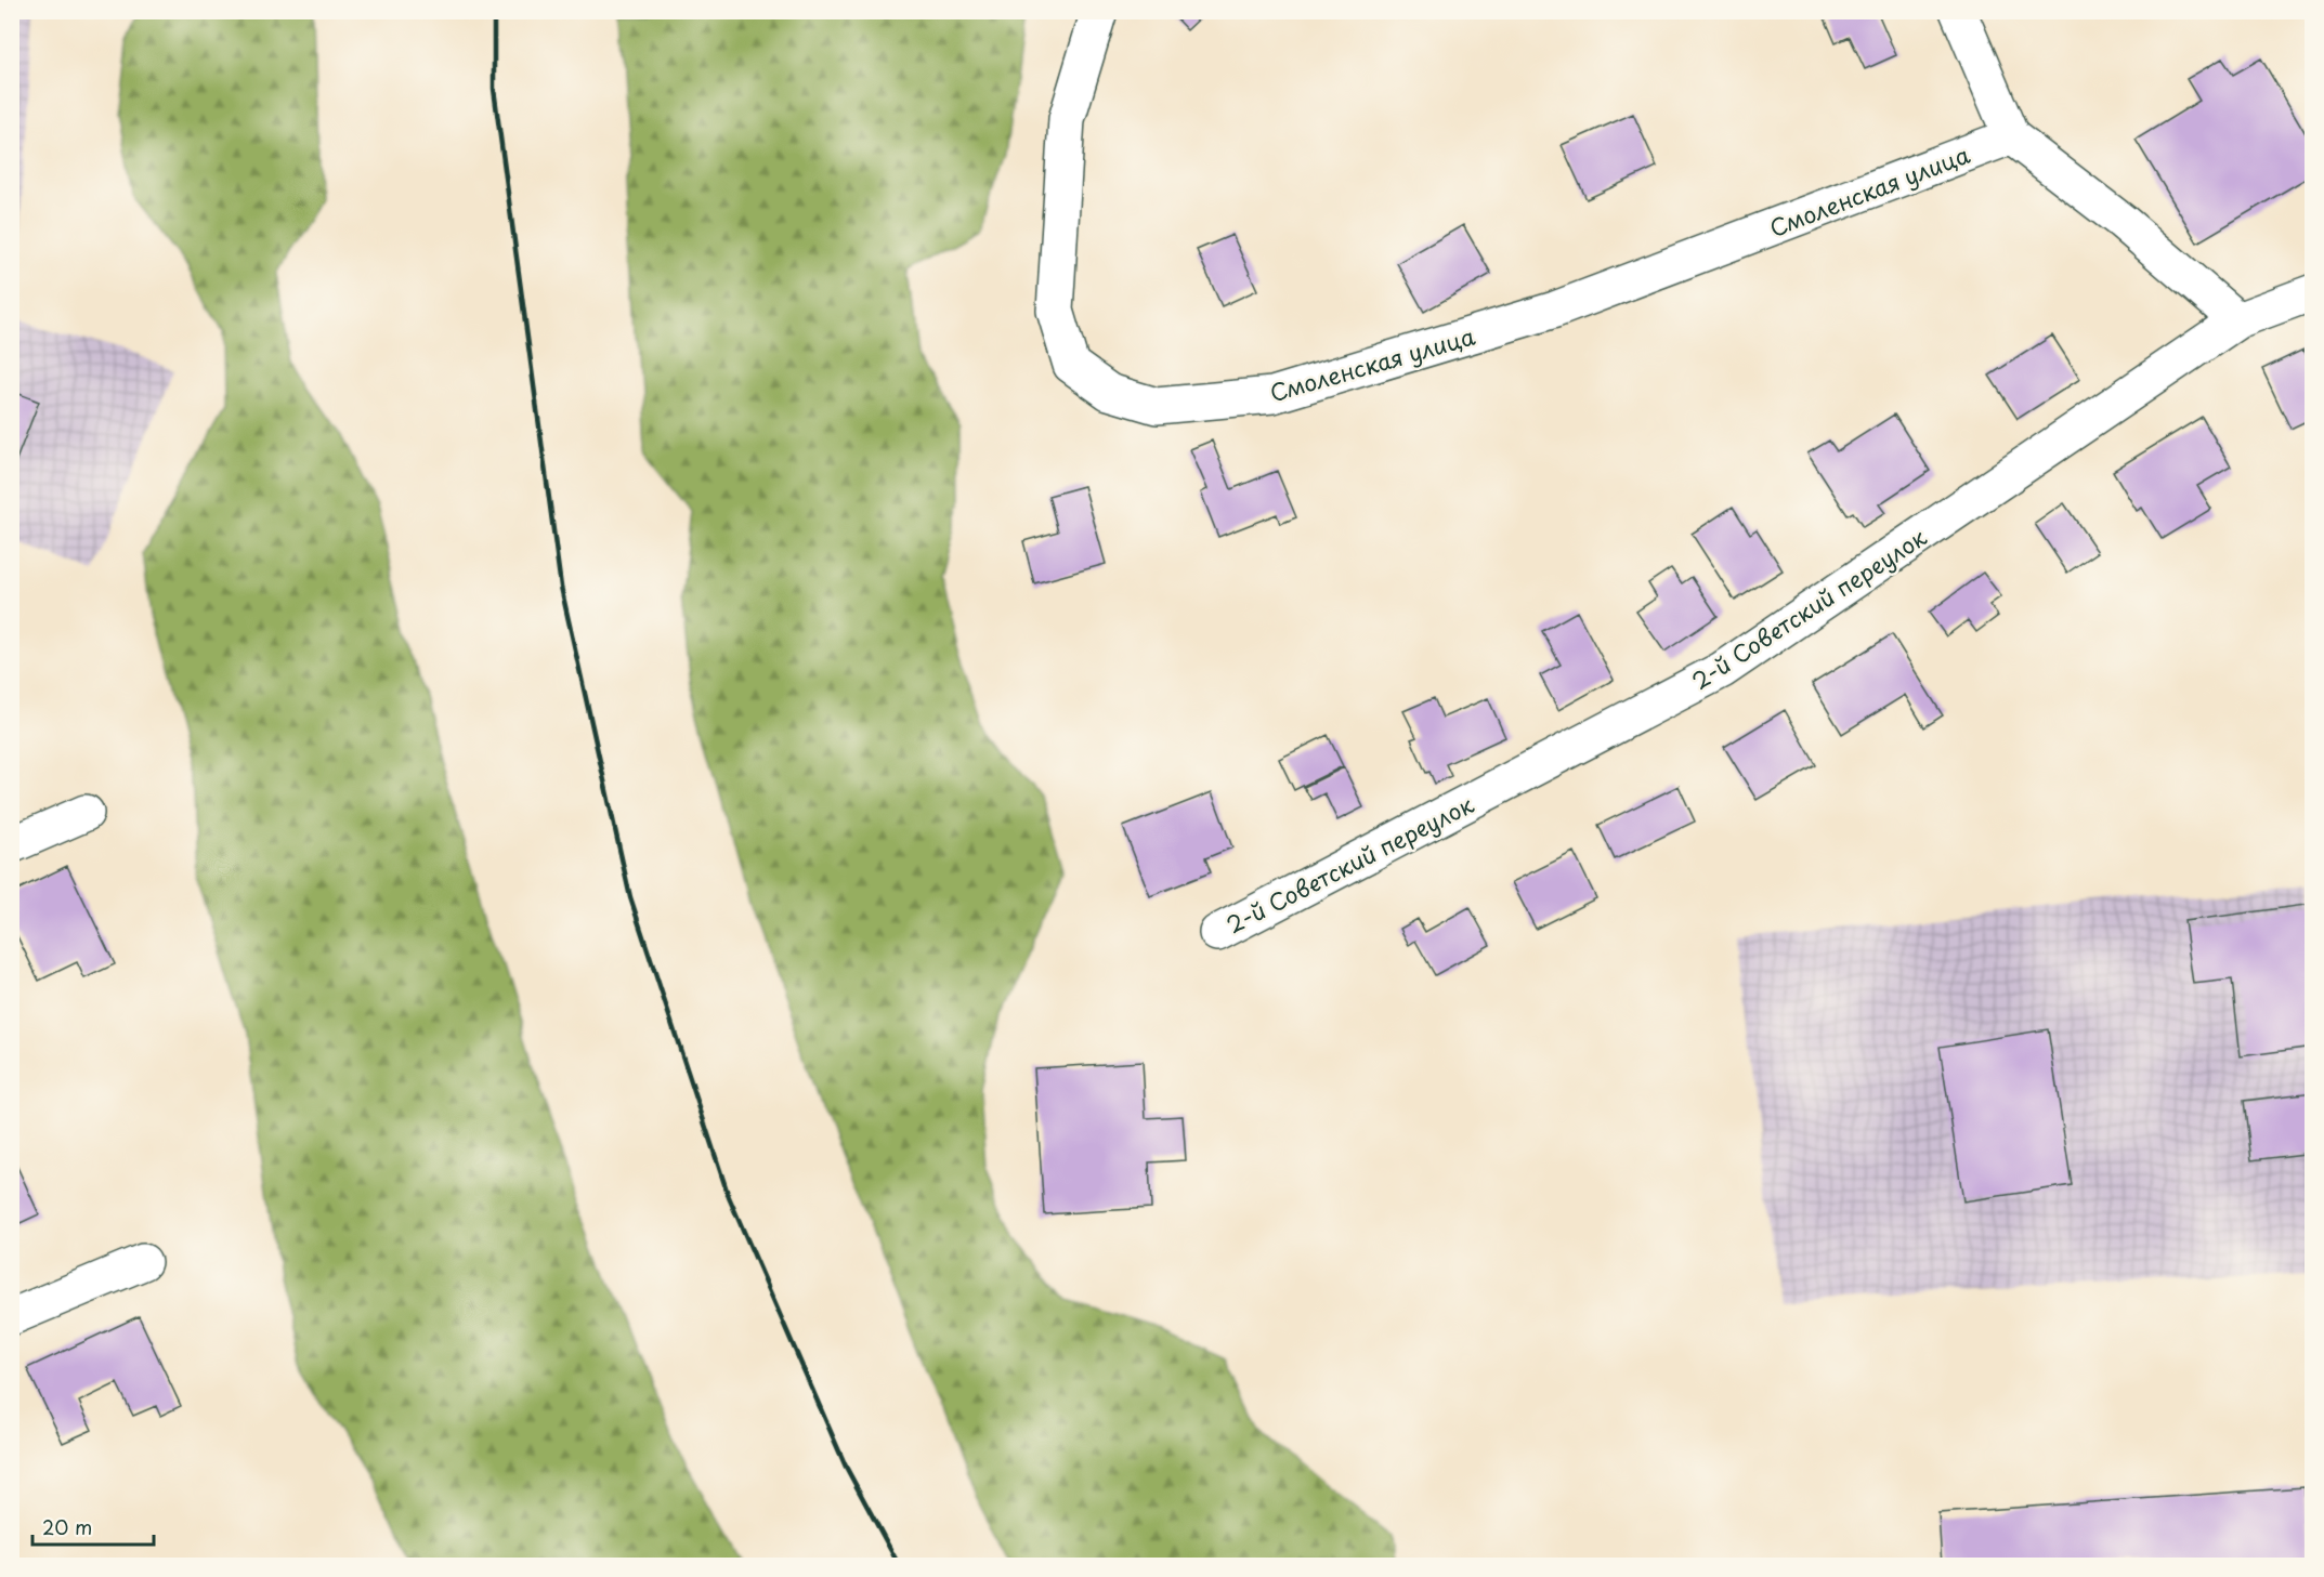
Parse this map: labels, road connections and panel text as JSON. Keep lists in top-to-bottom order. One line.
{"streets":{"street":["Смоленская улица","2-й Советский переулок"]},"scale_bar":"20 m"}
